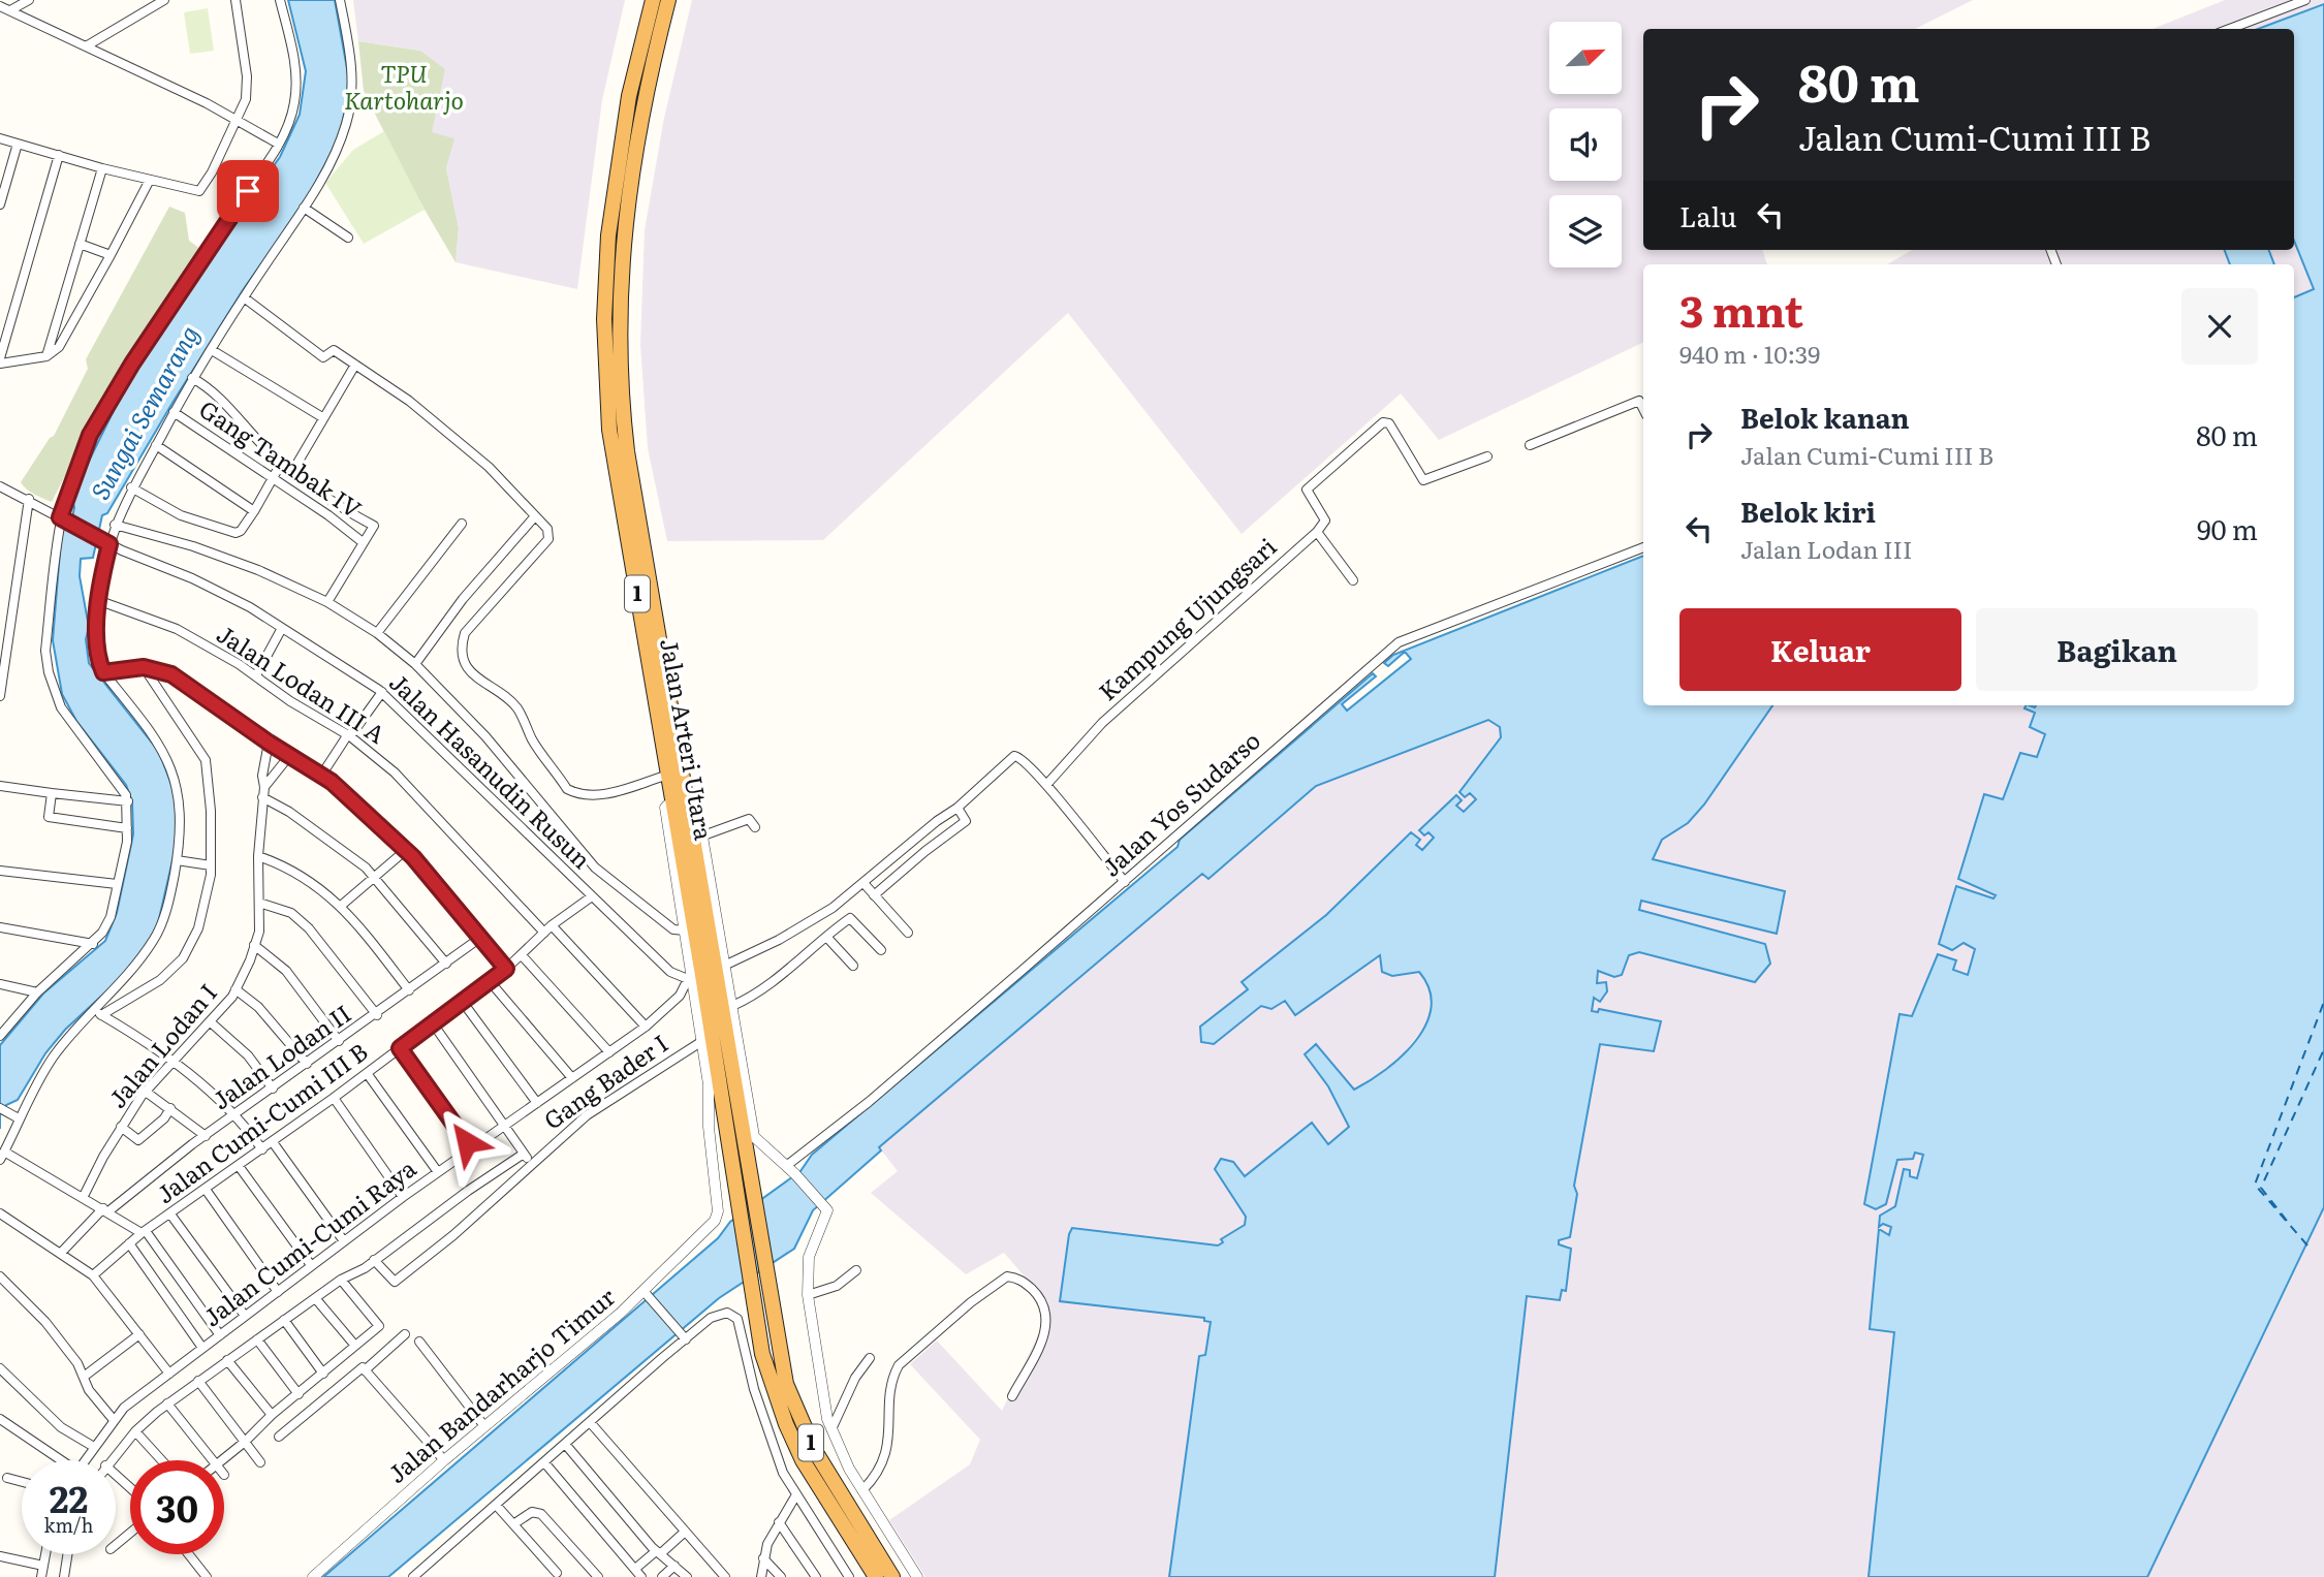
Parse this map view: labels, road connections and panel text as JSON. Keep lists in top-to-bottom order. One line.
{"streets":{"highway":["1","Jalan Arteri Utara"],"street":["Gang Tambak IV","Kampung Ujungsari","Jalan Lodan III A","Jalan Hasanudin Rusun","Jalan Yos Sudarso","Jalan Lodan I","Jalan Lodan II","Gang Bader I","Jalan Cumi-Cumi III B","Jalan Cumi-Cumi Raya","Jalan Bandarharjo Timur"]},"crossings":[["1","Jalan Arteri Utara"],["Jalan Lodan III A","Jalan Cumi-Cumi III B"],["Jalan Arteri Utara","Jalan Hasanudin Rusun"],["Jalan Arteri Utara","Jalan Cumi-Cumi Raya"],["Jalan Arteri Utara","Jalan Bandarharjo Timur"],["Jalan Hasanudin Rusun","Jalan Cumi-Cumi III B"],["Jalan Hasanudin Rusun","Jalan Cumi-Cumi Raya"]],"water":["Sungai Semarang"],"parks":["TPU Kartoharjo"],"north":"top right","page":{"turn":["80 m","Jalan Cumi-Cumi III B"],"then":"Lalu","heading":["3 mnt","940 m · 10:39"],"list":[{"name":"Belok kanan","note":"Jalan Cumi-Cumi III B","value":"80 m"},{"name":"Belok kiri","note":"Jalan Lodan III","value":"90 m"}],"buttons":["Keluar","Bagikan"],"speed":"22 km/h","limit":"30"}}
